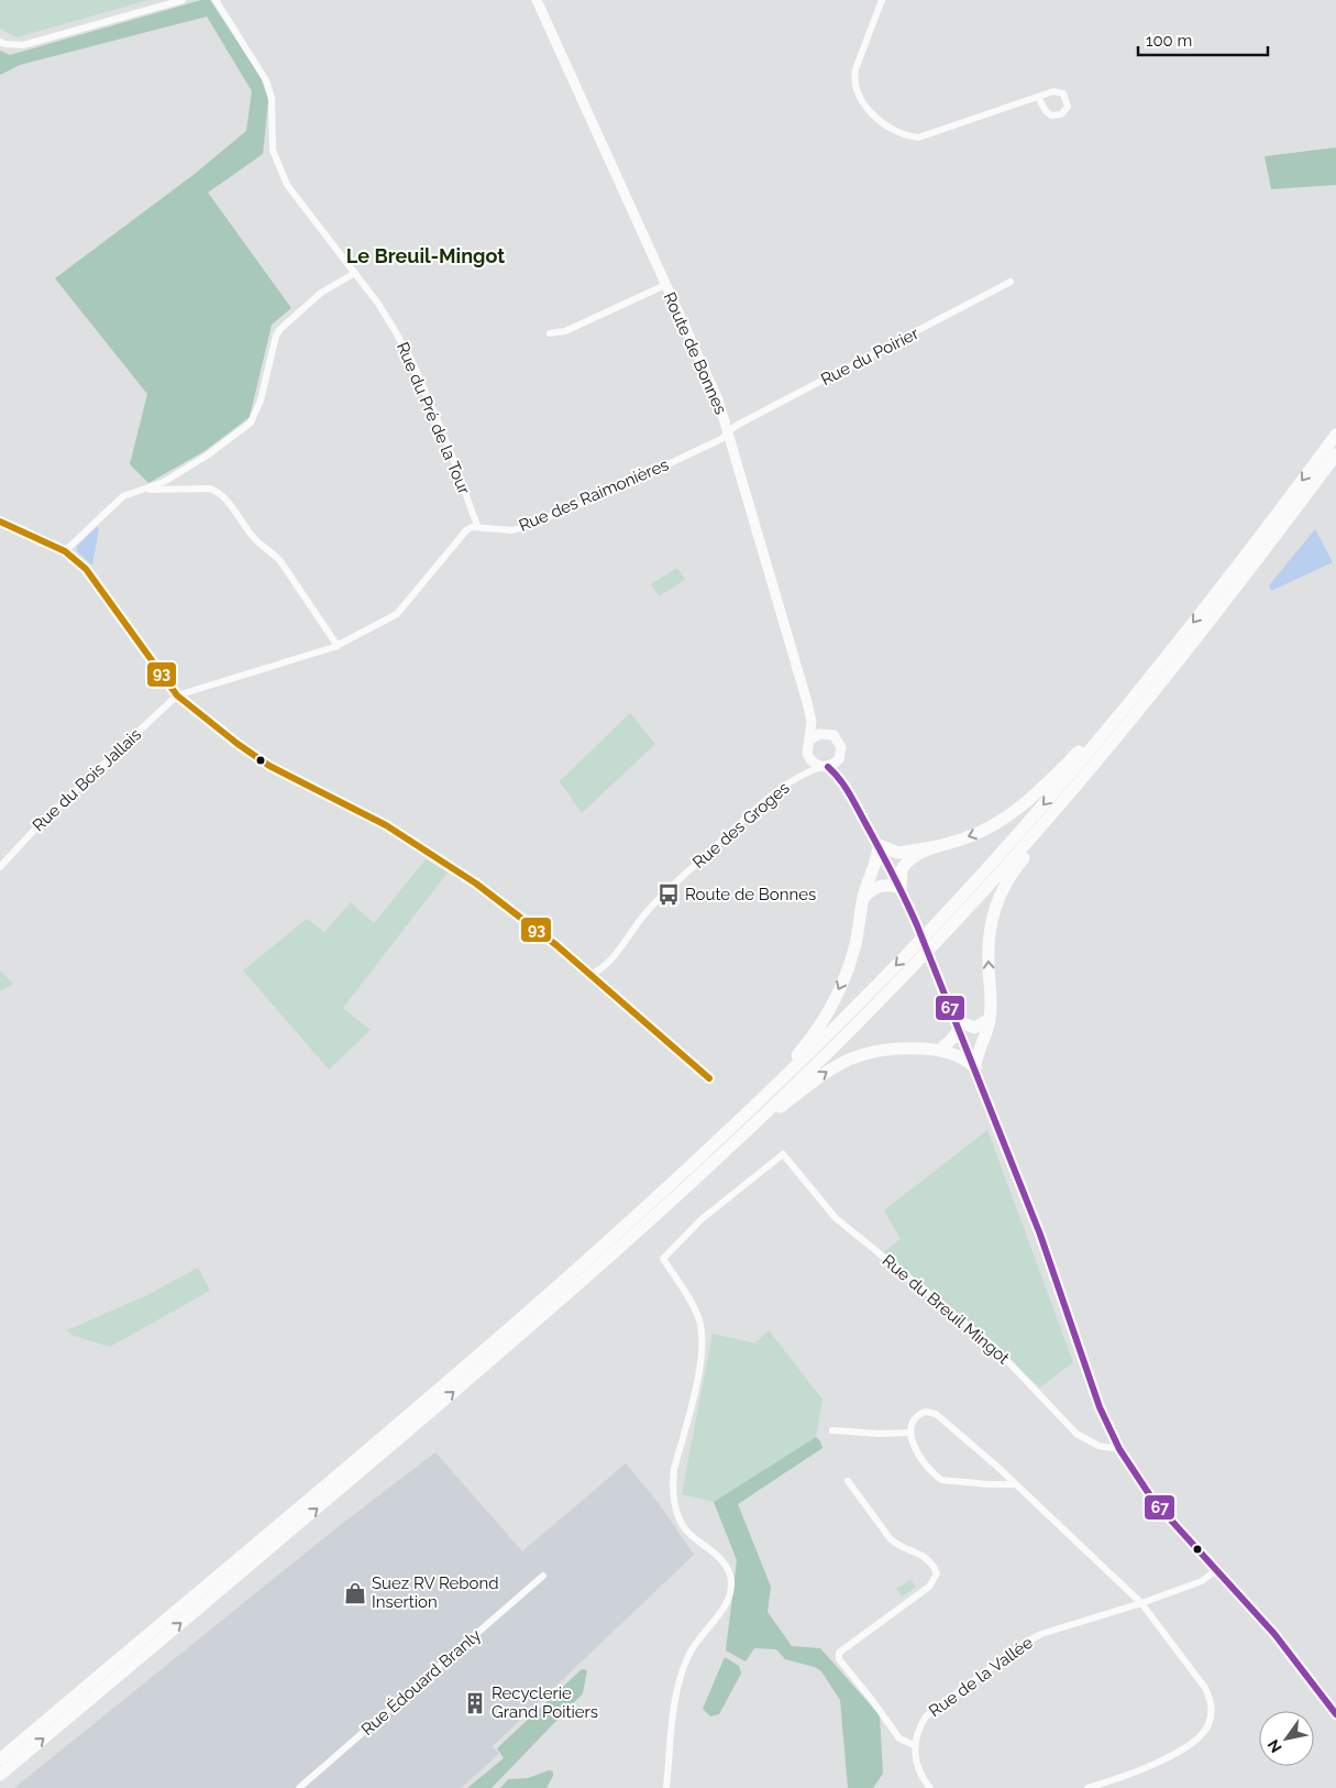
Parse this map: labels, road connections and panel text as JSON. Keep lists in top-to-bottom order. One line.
{"streets":{"street":["Route de Bonnes","Rue du Poirier","Rue du Pré de la Tour","Rue des Raimonières","Rue du Bois Jallais","Rue des Groges","Rue du Breuil Mingot","Rue de la Vallée","Rue Édouard Branly"]},"crossings":[["Route de Bonnes","Rue du Poirier"],["Route de Bonnes","Rue des Raimonières"],["Route de Bonnes","Rue des Groges"],["Rue du Poirier","Rue des Raimonières"],["Rue du Pré de la Tour","Rue des Raimonières"]],"districts":["Le Breuil-Mingot"],"places":{"bus stop":["Route de Bonnes"],"shop":["Suez RV Rebond Insertion"],"building":["Recyclerie Grand Poitiers"]},"lines":["transit line 93","transit line 67"],"scale_bar":"100 m","north":"bottom left"}
